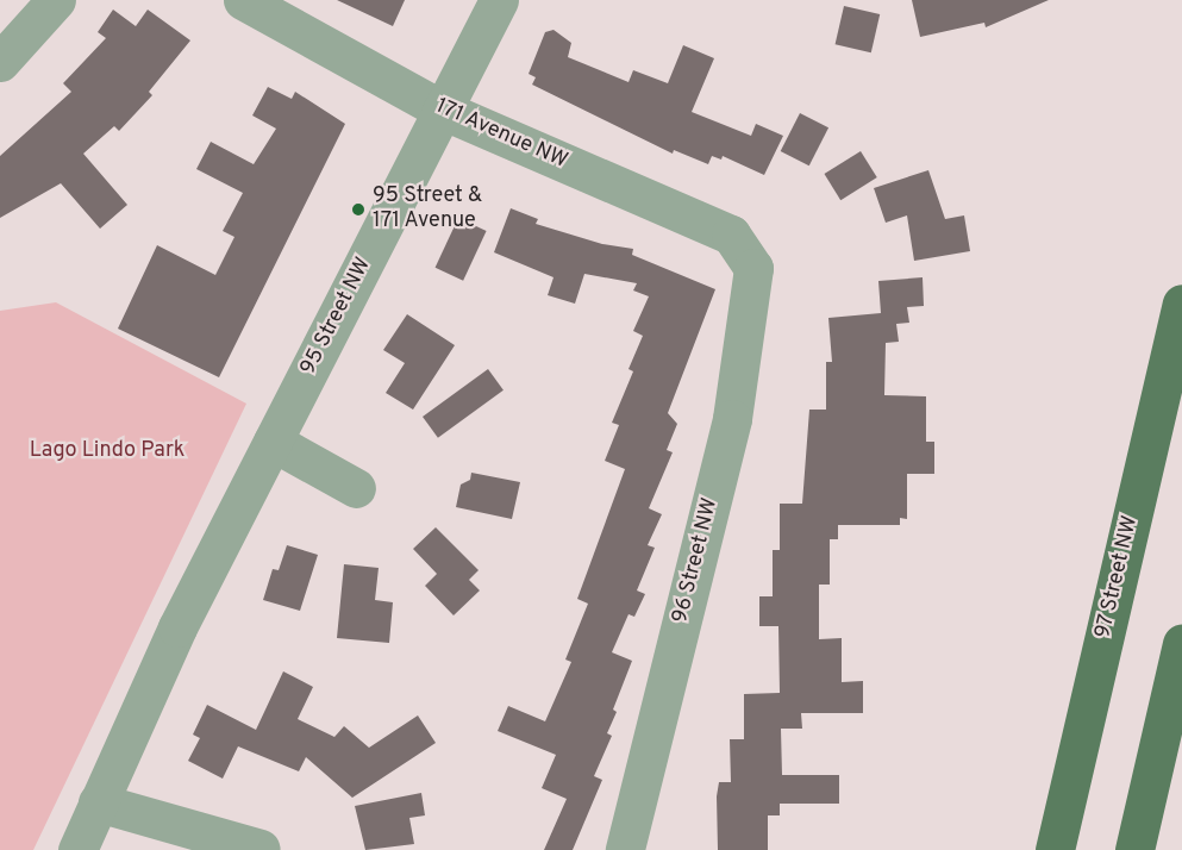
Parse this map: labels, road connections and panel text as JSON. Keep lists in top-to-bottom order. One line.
{"streets":{"main road":["97 Street NW"],"street":["171 Avenue NW","95 Street NW","96 Street NW"]},"crossings":[["171 Avenue NW","95 Street NW"],["171 Avenue NW","96 Street NW"]],"parks":["Lago Lindo Park"],"places":["95 Street & 171 Avenue"]}
